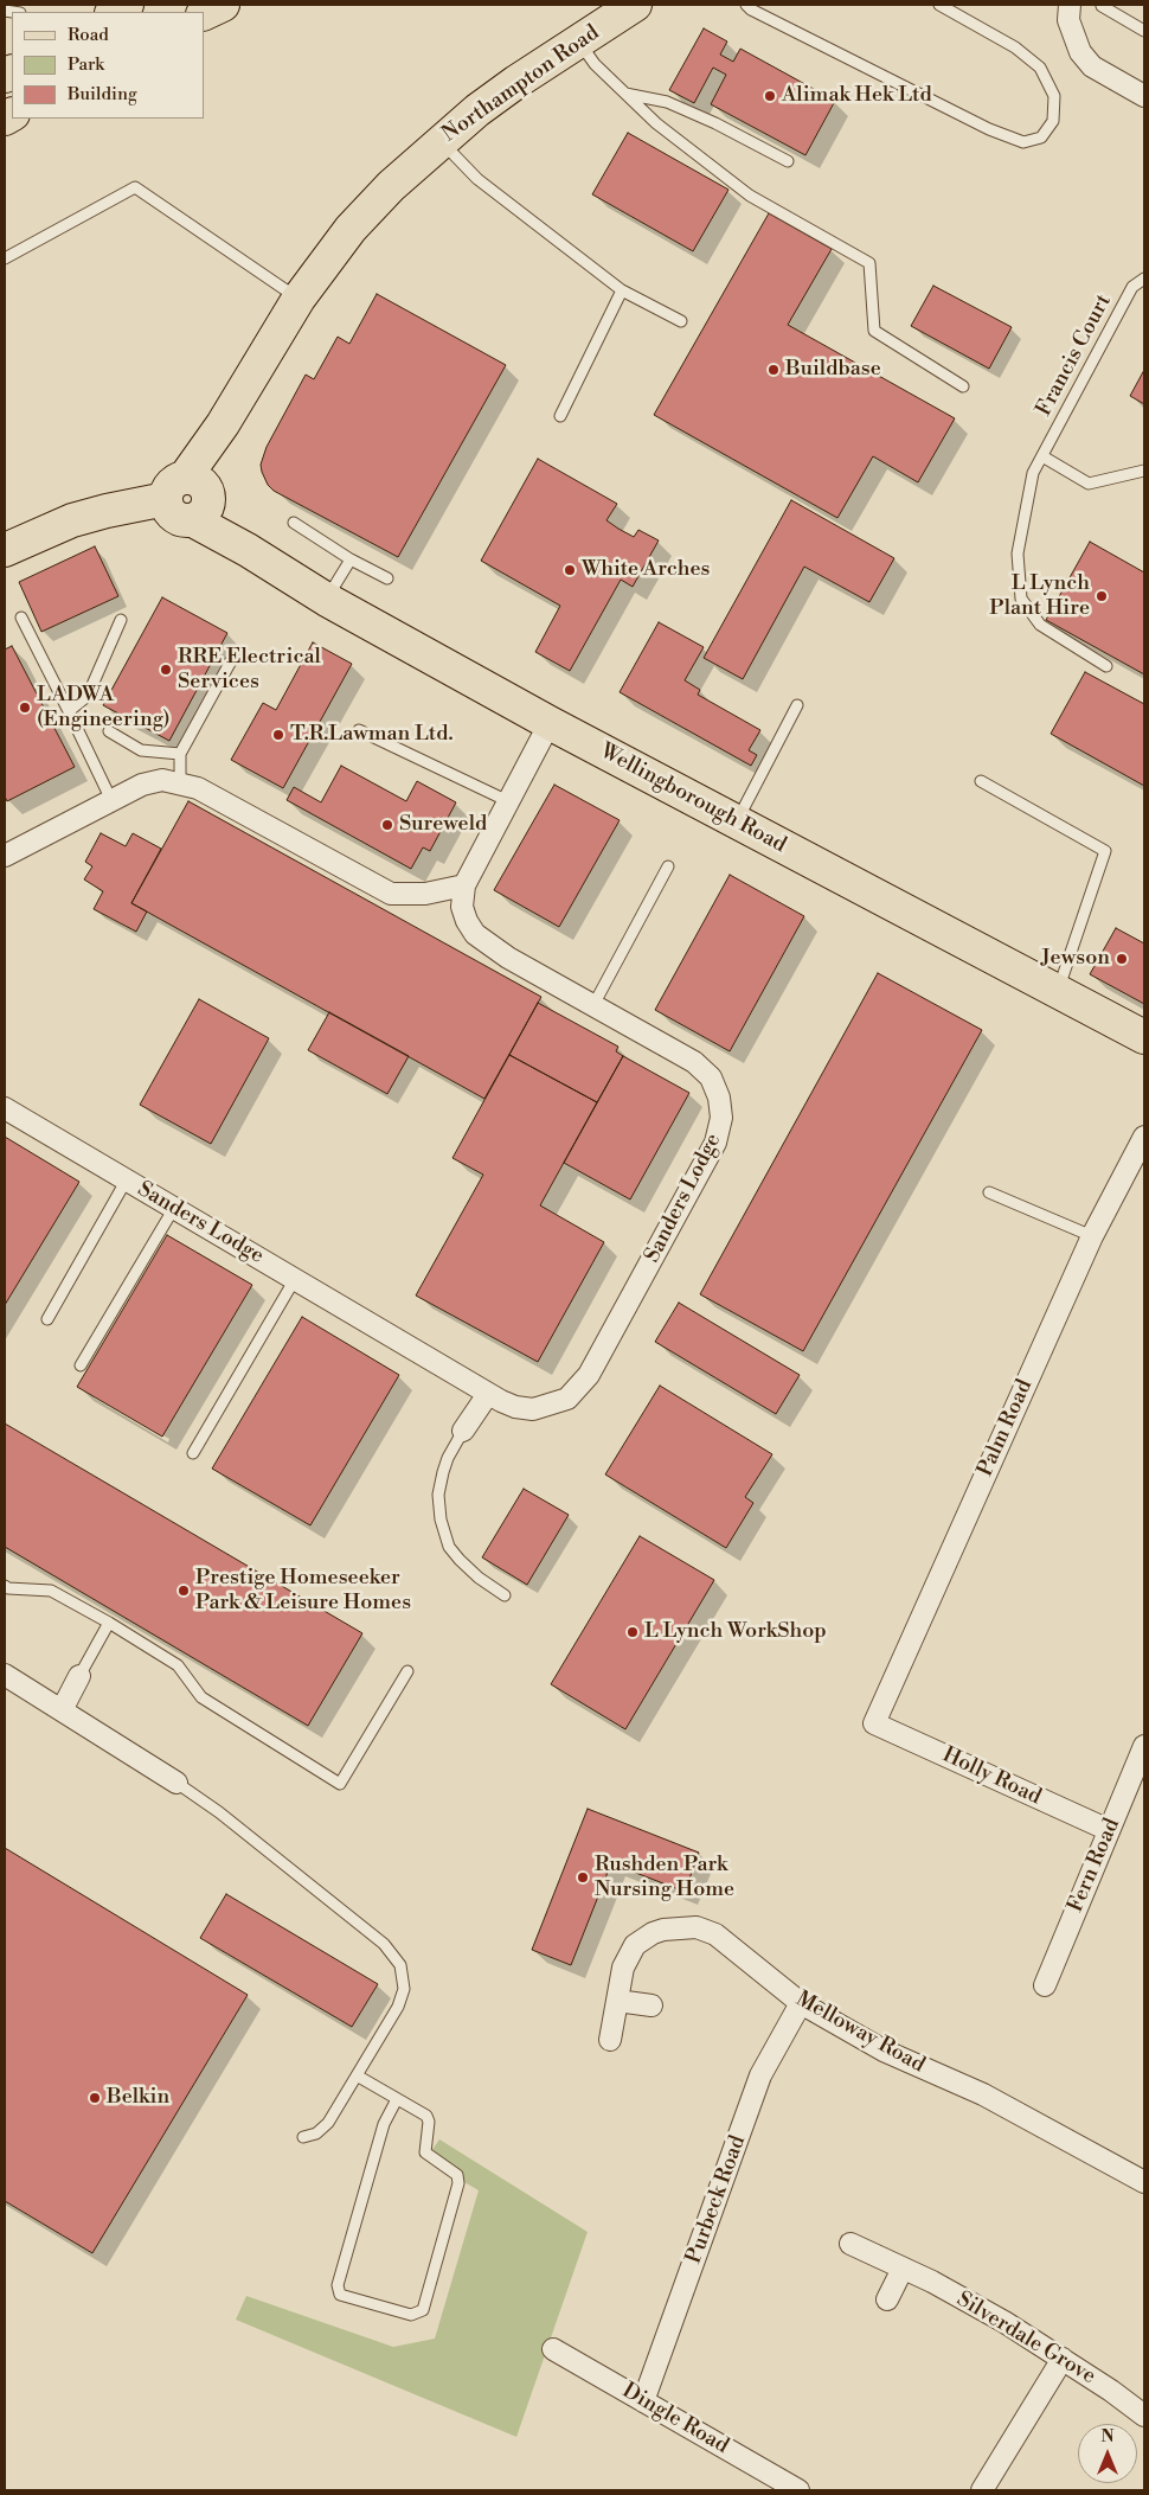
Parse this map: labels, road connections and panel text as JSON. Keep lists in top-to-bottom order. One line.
{"streets":{"main road":["Northampton Road","Wellingborough Road"],"street":["Sanders Lodge","Palm Road","Holly Road","Fern Road","Melloway Road","Purbeck Road","Silverdale Grove","Dingle Road"],"lane":["Francis Court"]},"crossings":[["Northampton Road","Wellingborough Road"],["Wellingborough Road","Sanders Lodge"],["Palm Road","Holly Road"],["Holly Road","Fern Road"],["Melloway Road","Purbeck Road"],["Purbeck Road","Dingle Road"]],"places":["Alimak Hek Ltd","Buildbase","White Arches","L Lynch Plant Hire","RRE Electrical Services","LADWA (Engineering)","T.R.Lawman Ltd.","Sureweld","Jewson","Prestige Homeseeker Park & Leisure Homes","L Lynch WorkShop","Rushden Park Nursing Home","Belkin"],"legend":["Road","Park","Building"],"north":"top"}
